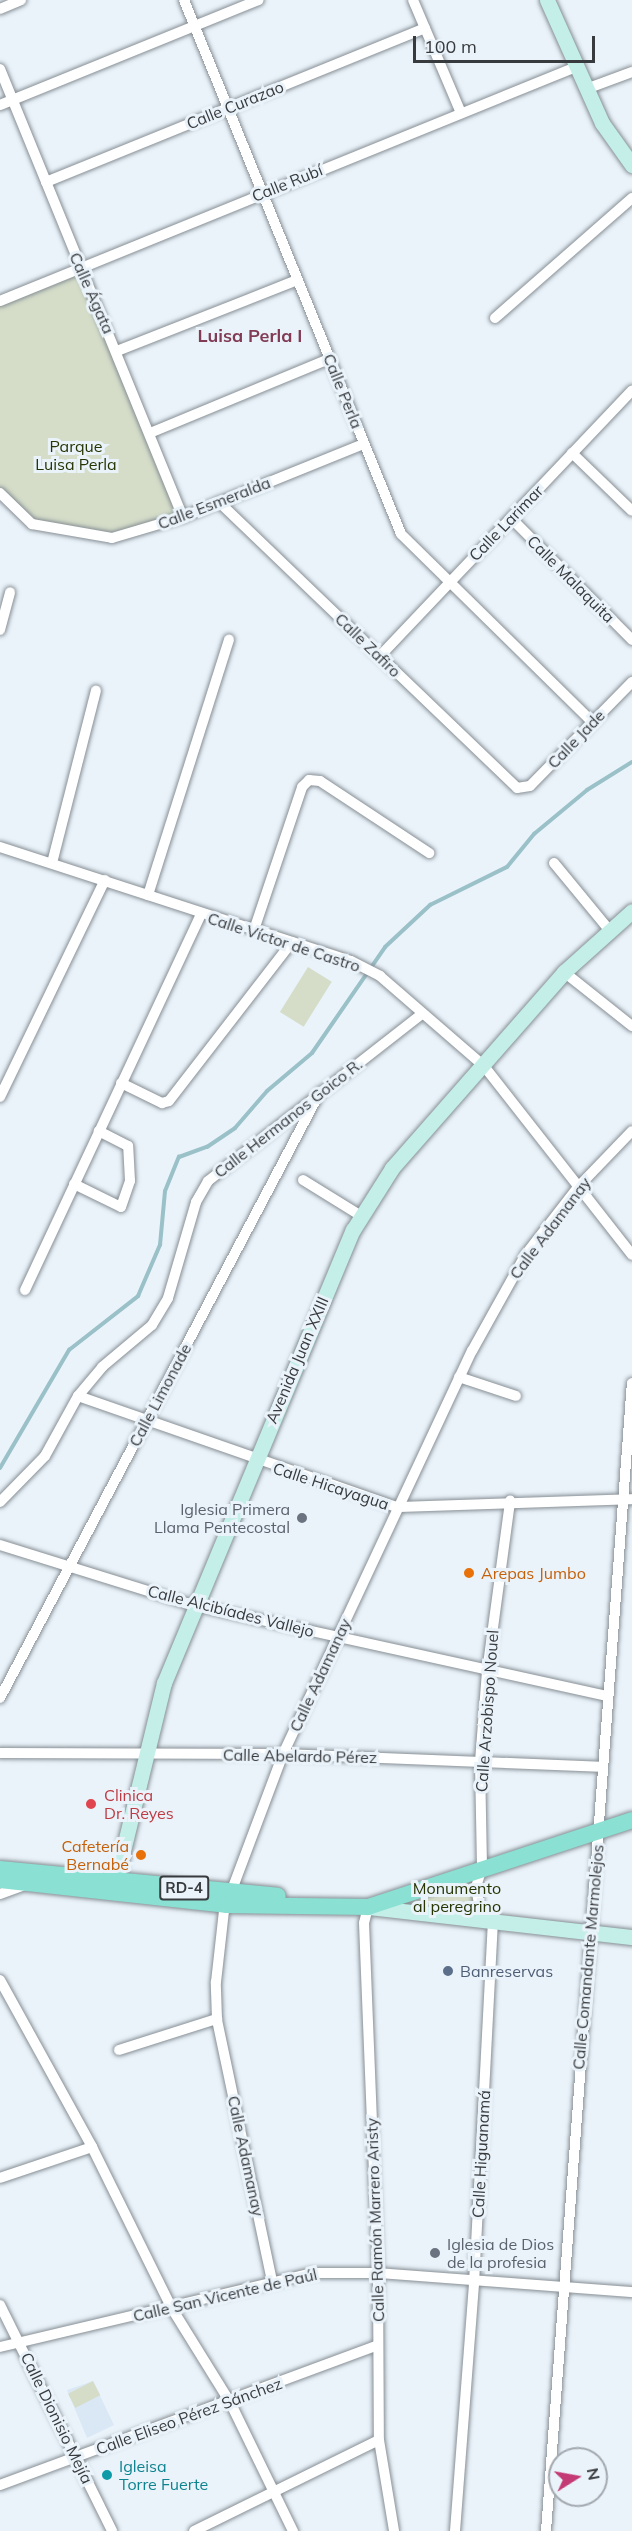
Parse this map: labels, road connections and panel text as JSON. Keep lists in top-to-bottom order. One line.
{"streets":{"main road":["Avenida Juan XXIII","RD-4"],"street":["Calle Curazao","Calle Rubí","Calle Ágata","Calle Perla","Calle Esmeralda","Calle Larimar","Calle Malaquita","Calle Zafiro","Calle Jade","Calle Víctor de Castro","Calle Hermanos Goico R.","Calle Adamanay","Calle Limonade","Calle Hicayagua","Calle Alcibíades Vallejo","Calle Arzobispo Nouel","Calle Abelardo Pérez","Calle Comandante Marmolejos","Calle Higuanamá","Calle Ramón Marrero Aristy","Calle San Vicente de Paúl","Calle Eliseo Pérez Sánchez","Calle Dionisio Mejía"]},"crossings":[["Calle Curazao","Calle Ágata"],["Calle Curazao","Calle Perla"],["Calle Rubí","Calle Ágata"],["Calle Rubí","Calle Perla"],["Calle Ágata","Calle Esmeralda"],["Calle Perla","Calle Esmeralda"],["Calle Perla","Calle Larimar"],["Calle Perla","Calle Jade"],["Calle Esmeralda","Calle Zafiro"],["Calle Larimar","Calle Malaquita"],["Calle Larimar","Calle Zafiro"],["Calle Zafiro","Calle Jade"],["Calle Víctor de Castro","Calle Hermanos Goico R."],["Calle Víctor de Castro","Calle Adamanay"],["Calle Víctor de Castro","Avenida Juan XXIII"],["Calle Hermanos Goico R.","Calle Limonade"],["Calle Hermanos Goico R.","Calle Hicayagua"],["Calle Adamanay","Calle Hicayagua"],["Calle Adamanay","Calle Alcibíades Vallejo"],["Calle Adamanay","Calle Abelardo Pérez"],["Calle Adamanay","RD-4"],["Calle Adamanay","Calle San Vicente de Paúl"],["Avenida Juan XXIII","Calle Hicayagua"],["Avenida Juan XXIII","Calle Alcibíades Vallejo"],["Avenida Juan XXIII","Calle Abelardo Pérez"],["Avenida Juan XXIII","RD-4"],["Calle Limonade","Calle Hicayagua"],["Calle Limonade","Calle Alcibíades Vallejo"],["Calle Hicayagua","Calle Arzobispo Nouel"],["Calle Hicayagua","Calle Comandante Marmolejos"],["Calle Alcibíades Vallejo","Calle Arzobispo Nouel"],["Calle Alcibíades Vallejo","Calle Comandante Marmolejos"],["Calle Arzobispo Nouel","Calle Abelardo Pérez"],["Calle Arzobispo Nouel","RD-4"],["Calle Arzobispo Nouel","Calle Higuanamá"],["Calle Abelardo Pérez","Calle Comandante Marmolejos"],["RD-4","Calle Comandante Marmolejos"],["RD-4","Calle Ramón Marrero Aristy"],["Calle Comandante Marmolejos","Calle San Vicente de Paúl"],["Calle Higuanamá","Calle San Vicente de Paúl"],["Calle Ramón Marrero Aristy","Calle San Vicente de Paúl"],["Calle Ramón Marrero Aristy","Calle Eliseo Pérez Sánchez"],["Calle San Vicente de Paúl","Calle Dionisio Mejía"],["Calle Eliseo Pérez Sánchez","Calle Dionisio Mejía"]],"districts":["Luisa Perla I"],"parks":["Parque Luisa Perla","Monumento al peregrino"],"places":["Iglesia Primera Llama Pentecostal","Arepas Jumbo","Clinica Dr. Reyes","Cafetería Bernabé","Banreservas","Iglesia de Dios de la profesia","Igleisa Torre Fuerte"],"scale_bar":"100 m","north":"right"}
